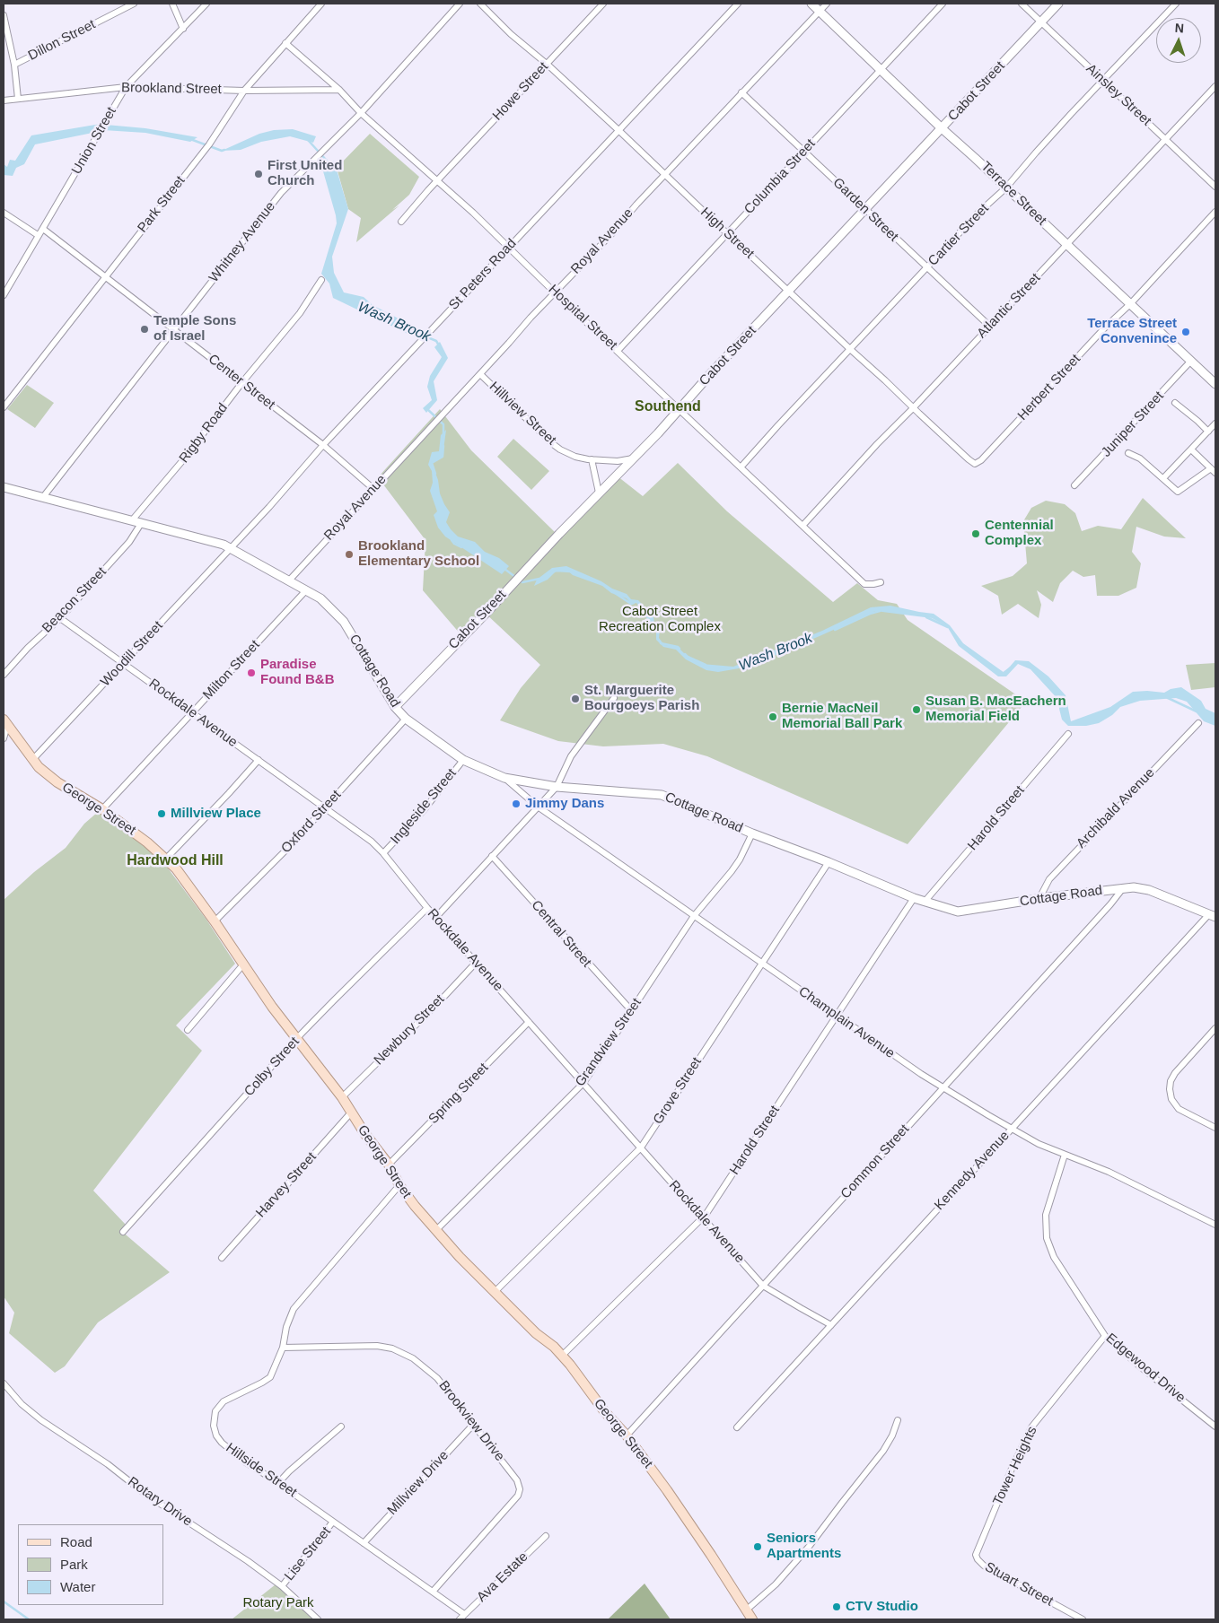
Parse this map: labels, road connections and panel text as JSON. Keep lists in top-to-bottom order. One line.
{"streets":{"main road":["George Street"],"street":["Dillon Street","Brookland Street","Howe Street","Cabot Street","Ainsley Street","Union Street","Columbia Street","Terrace Street","Park Street","Garden Street","High Street","Cartier Street","Royal Avenue","Whitney Avenue","St Peters Road","Atlantic Street","Hospital Street","Center Street","Herbert Street","Hillview Street","Juniper Street","Rigby Road","Beacon Street","Woodill Street","Milton Street","Cottage Road","Rockdale Avenue","Ingleside Street","Archibald Avenue","Harold Street","Oxford Street","Central Street","Champlain Avenue","Newbury Street","Grandview Street","Colby Street","Grove Street","Spring Street","Common Street","Kennedy Avenue","Harvey Street","Edgewood Drive","Brookview Drive","Tower Heights","Hillside Street","Millview Drive","Rotary Drive","Lise Street","Ava Estate","Stuart Street"]},"crossings":[["Brookland Street","Union Street"],["Brookland Street","Park Street"],["Brookland Street","Hospital Street"],["Howe Street","High Street"],["Howe Street","Hospital Street"],["Cabot Street","Ainsley Street"],["Cabot Street","Terrace Street"],["Cabot Street","Garden Street"],["Cabot Street","High Street"],["Cabot Street","Hospital Street"],["Cabot Street","Hillview Street"],["Cabot Street","Cottage Road"],["Ainsley Street","Cartier Street"],["Ainsley Street","Atlantic Street"],["Union Street","Center Street"],["Columbia Street","Terrace Street"],["Columbia Street","Garden Street"],["Columbia Street","High Street"],["Columbia Street","Hospital Street"],["Terrace Street","Cartier Street"],["Terrace Street","Royal Avenue"],["Terrace Street","Atlantic Street"],["Terrace Street","Herbert Street"],["Terrace Street","Juniper Street"],["Park Street","Hospital Street"],["Park Street","Center Street"],["Garden Street","Cartier Street"],["Garden Street","Royal Avenue"],["Garden Street","Atlantic Street"],["High Street","Cartier Street"],["High Street","Royal Avenue"],["High Street","St Peters Road"],["High Street","Atlantic Street"],["High Street","Herbert Street"],["Cartier Street","Hospital Street"],["Royal Avenue","Hospital Street"],["Royal Avenue","Center Street"],["Royal Avenue","Hillview Street"],["Royal Avenue","Cottage Road"],["Whitney Avenue","Hospital Street"],["Whitney Avenue","Center Street"],["Whitney Avenue","Cottage Road"],["St Peters Road","Hospital Street"],["St Peters Road","Center Street"],["St Peters Road","Woodill Street"],["St Peters Road","Cottage Road"],["Atlantic Street","Hospital Street"],["Center Street","Rigby Road"],["Rigby Road","Cottage Road"],["Beacon Street","Cottage Road"],["Beacon Street","Rockdale Avenue"],["Woodill Street","Cottage Road"],["Woodill Street","Rockdale Avenue"],["Woodill Street","George Street"],["Milton Street","Cottage Road"],["Milton Street","Rockdale Avenue"],["Milton Street","George Street"],["Cottage Road","Ingleside Street"],["Cottage Road","Archibald Avenue"],["Cottage Road","Harold Street"],["Cottage Road","Oxford Street"],["Cottage Road","Champlain Avenue"],["Cottage Road","Grandview Street"],["Cottage Road","Grove Street"],["Cottage Road","Common Street"],["Cottage Road","Kennedy Avenue"],["Rockdale Avenue","Ingleside Street"],["Rockdale Avenue","Harold Street"],["Rockdale Avenue","Oxford Street"],["Rockdale Avenue","Newbury Street"],["Rockdale Avenue","Grandview Street"],["Rockdale Avenue","Colby Street"],["Rockdale Avenue","Grove Street"],["Rockdale Avenue","Spring Street"],["Rockdale Avenue","Common Street"],["Rockdale Avenue","Kennedy Avenue"],["George Street","Harold Street"],["George Street","Oxford Street"],["George Street","Newbury Street"],["George Street","Grandview Street"],["George Street","Colby Street"],["George Street","Grove Street"],["George Street","Spring Street"],["George Street","Common Street"],["George Street","Harvey Street"],["George Street","Hillside Street"],["Harold Street","Champlain Avenue"],["Central Street","Grandview Street"],["Champlain Avenue","Grandview Street"],["Champlain Avenue","Grove Street"],["Champlain Avenue","Common Street"],["Champlain Avenue","Kennedy Avenue"],["Champlain Avenue","Edgewood Drive"],["Edgewood Drive","Tower Heights"],["Brookview Drive","Hillside Street"],["Brookview Drive","Millview Drive"],["Tower Heights","Stuart Street"],["Hillside Street","Millview Drive"],["Hillside Street","Lise Street"],["Hillside Street","Ava Estate"],["Rotary Drive","Lise Street"]],"districts":["Southend","Hardwood Hill"],"water":["Wash Brook"],"parks":["Cabot Street Recreation Complex","Rotary Park"],"places":["First United Church","Temple Sons of Israel","Terrace Street Convenince","Centennial Complex","Brookland Elementary School","Paradise Found B&B","St. Marguerite Bourgoeys Parish","Susan B. MacEachern Memorial Field","Bernie MacNeil Memorial Ball Park","Jimmy Dans","Millview Place","Seniors Apartments","CTV Studio"],"legend":["Road","Park","Water"],"north":"top"}
